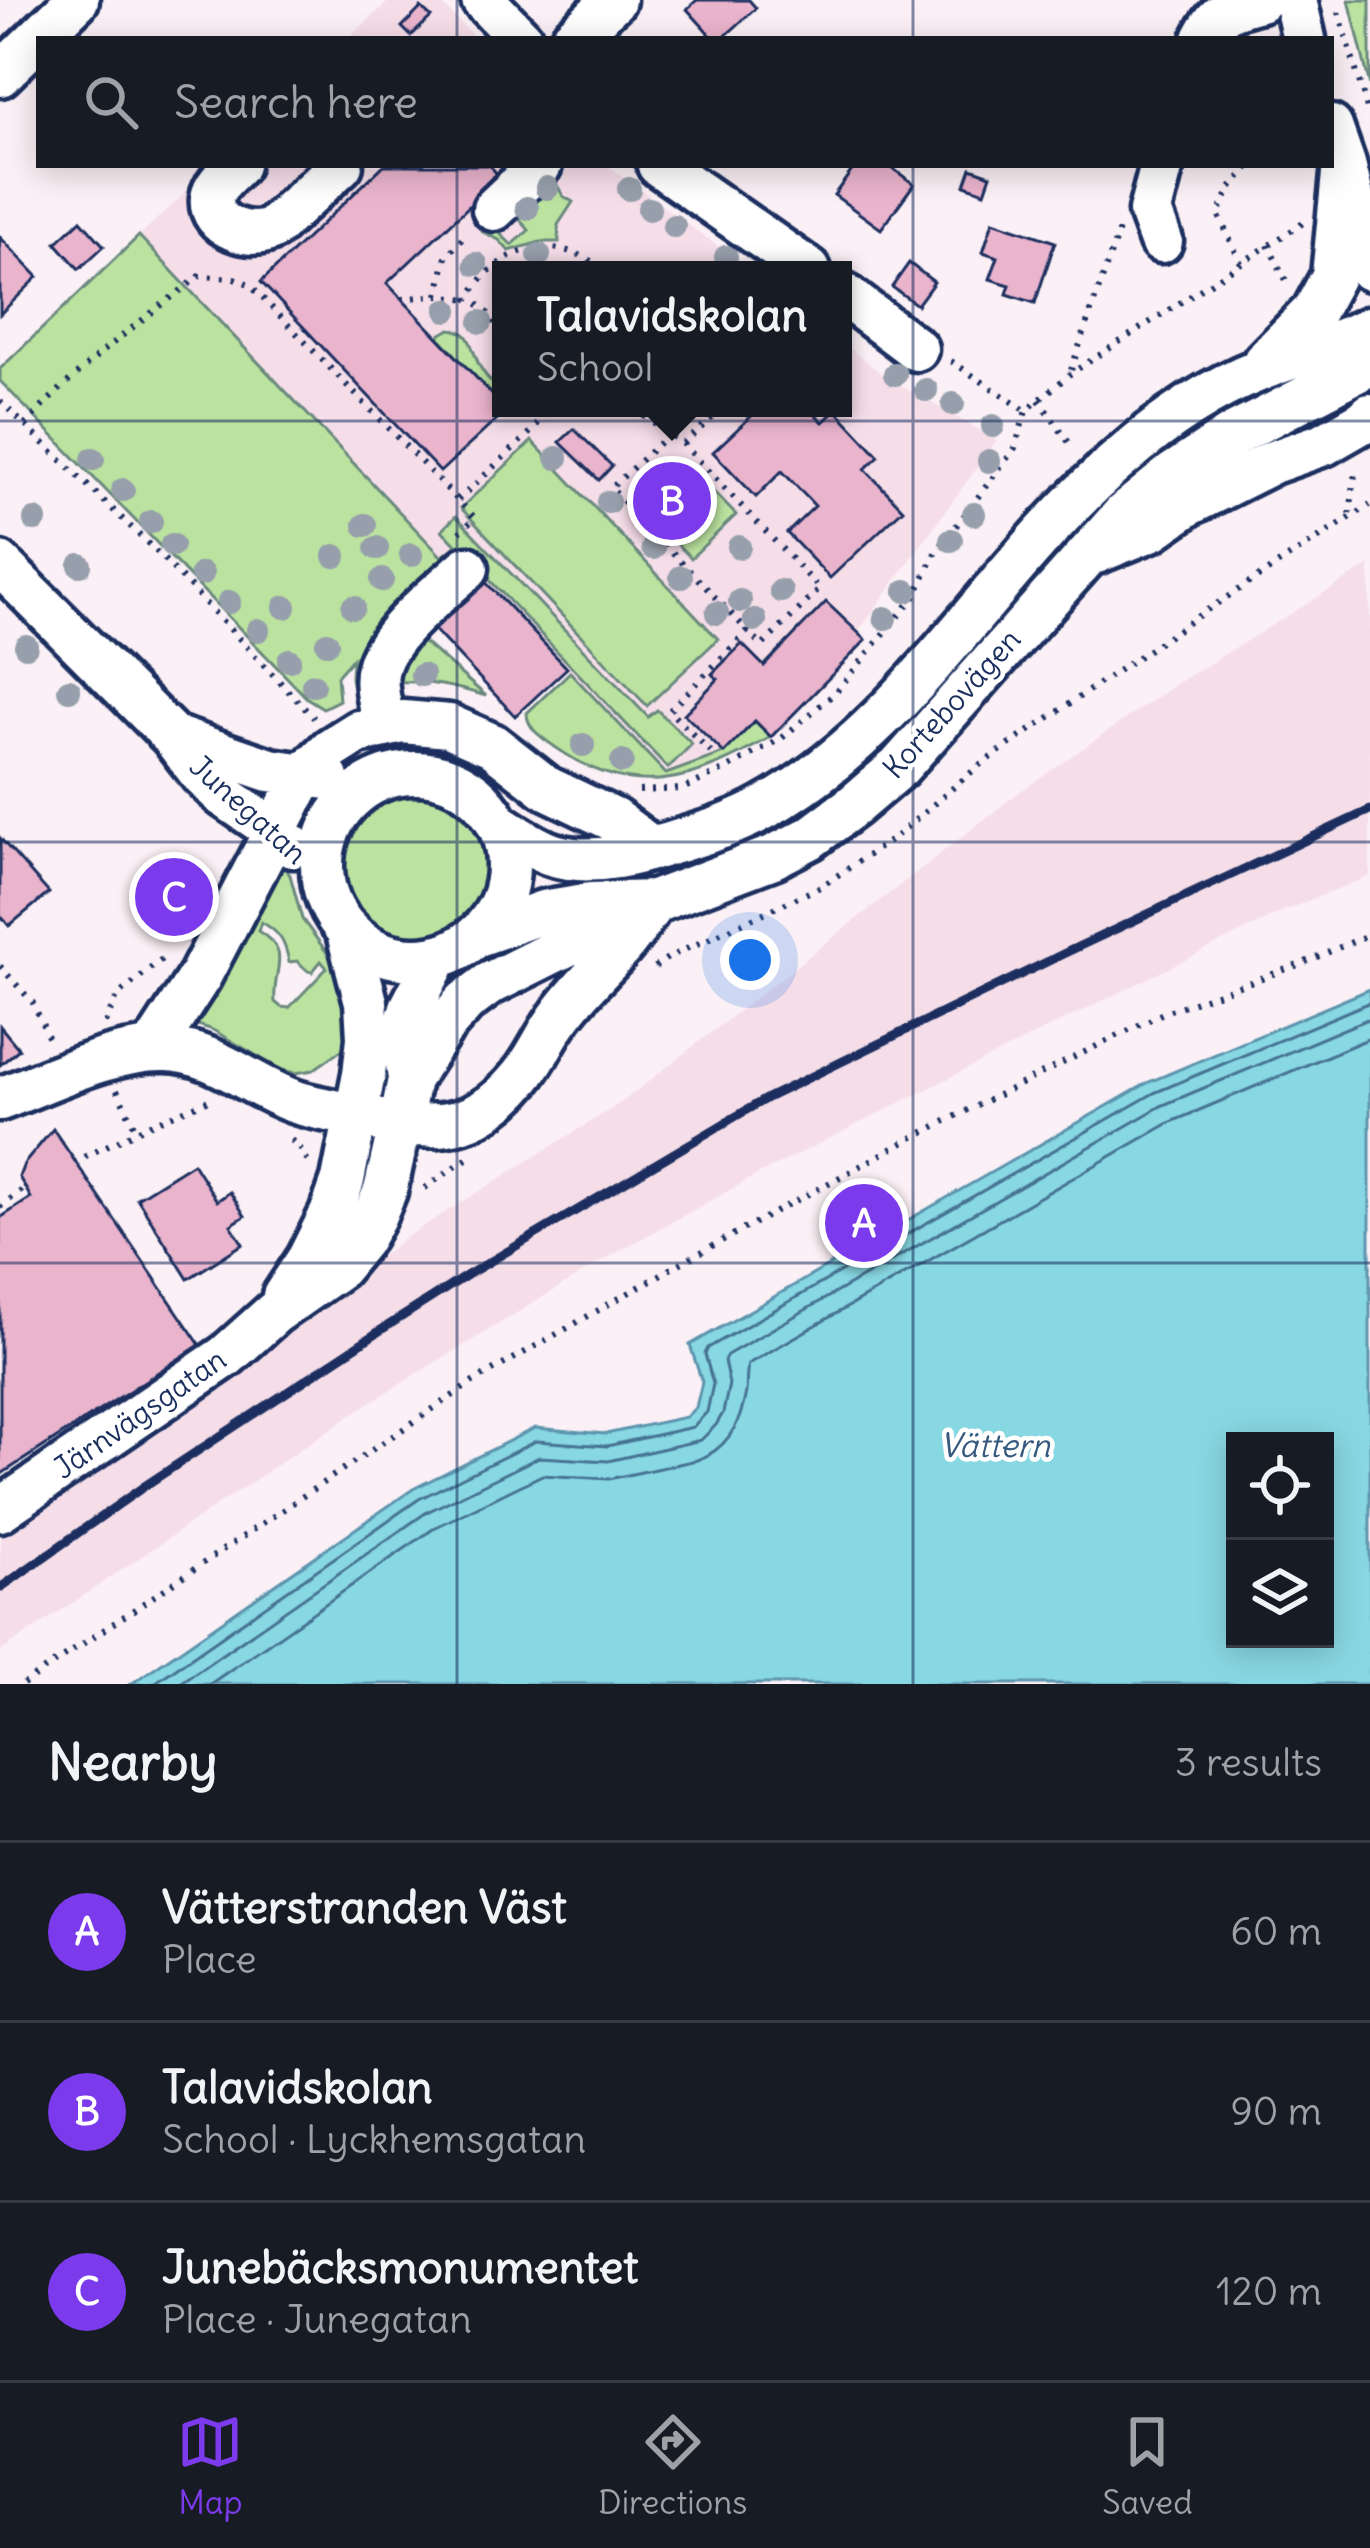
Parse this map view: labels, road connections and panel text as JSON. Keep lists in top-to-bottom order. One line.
{"streets":{"street":["Kortebovägen","Junegatan","Järnvägsgatan"]},"crossings":[["Kortebovägen","Junegatan"],["Kortebovägen","Järnvägsgatan"],["Junegatan","Järnvägsgatan"]],"water":["Vättern"],"page":{"search":"Search here","popup":["Talavidskolan","School"],"pins":["B","C","A"],"heading":["Nearby","3 results"],"list":[{"mark":"A","name":"Vätterstranden Väst","note":"Place","value":"60 m"},{"mark":"B","name":"Talavidskolan","note":"School · Lyckhemsgatan","value":"90 m"},{"mark":"C","name":"Junebäcksmonumentet","note":"Place · Junegatan","value":"120 m"}],"nav":["Map","Directions","Saved"]}}
